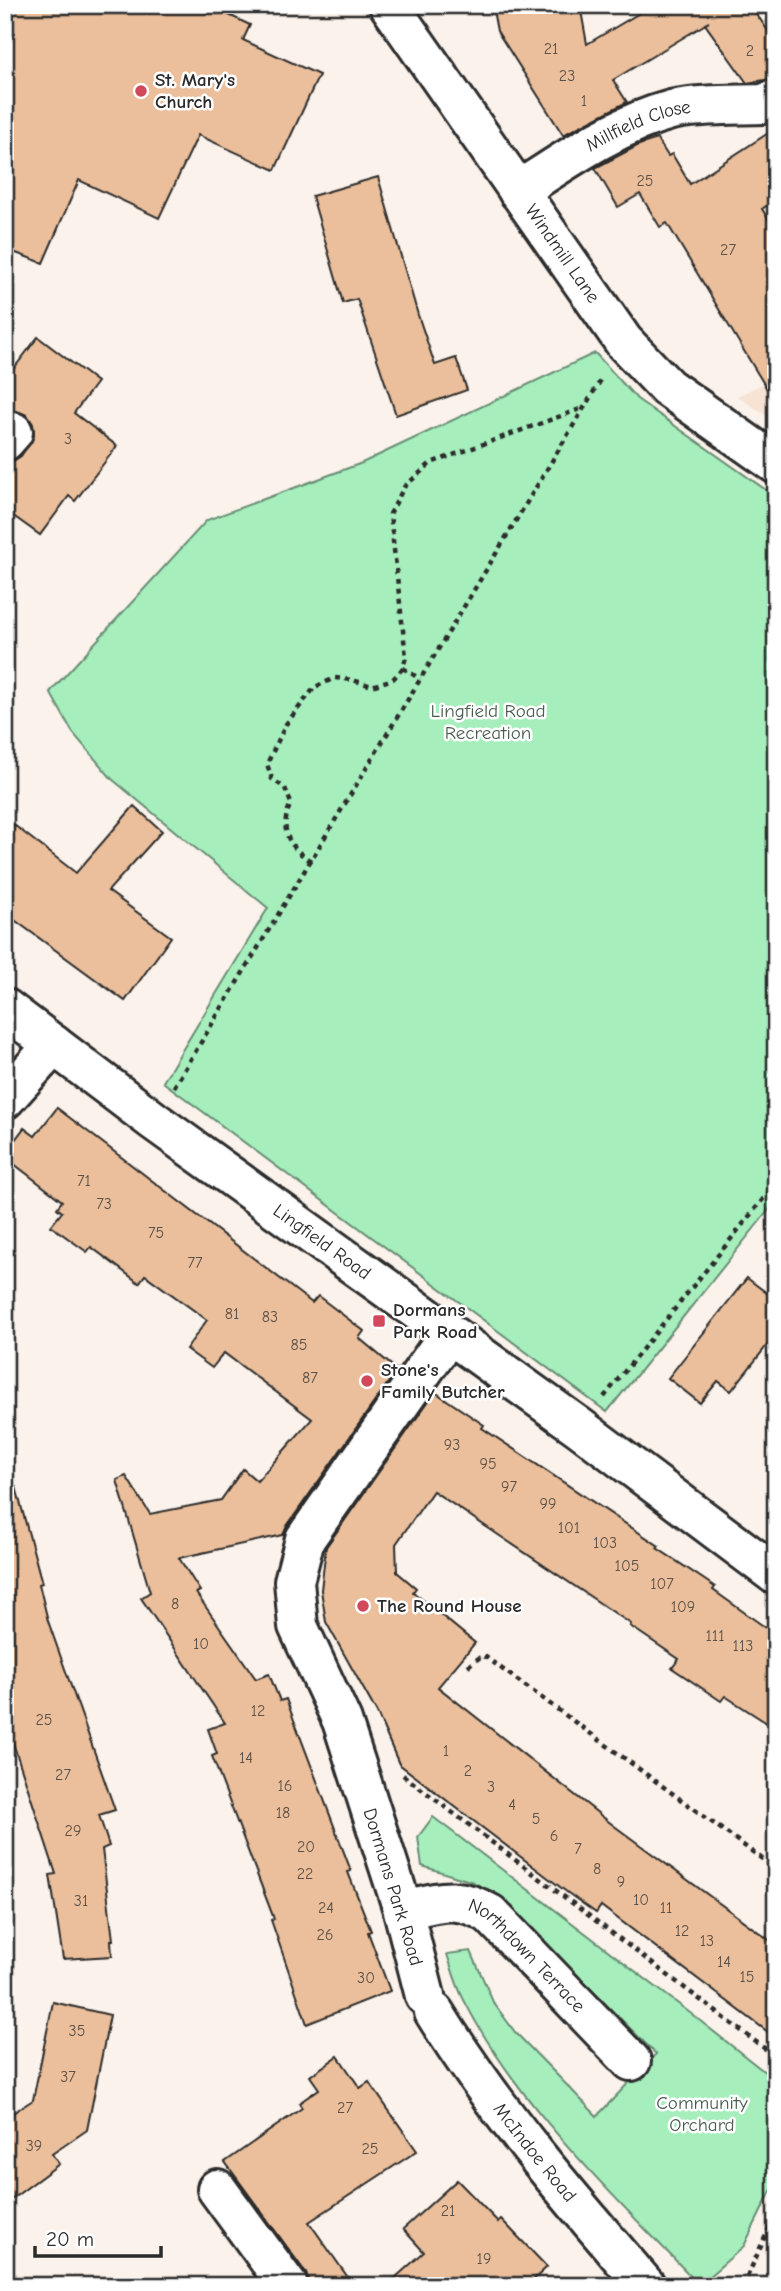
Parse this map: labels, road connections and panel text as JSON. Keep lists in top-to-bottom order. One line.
{"streets":{"street":["Millfield Close","Windmill Lane","Lingfield Road","Dormans Park Road","Northdown Terrace","McIndoe Road"]},"crossings":[["Millfield Close","Windmill Lane"],["Lingfield Road","Dormans Park Road"],["Dormans Park Road","Northdown Terrace"],["Dormans Park Road","McIndoe Road"]],"parks":["Lingfield Road Recreation","Community Orchard"],"places":{"other":["St. Mary's Church","Stone's Family Butcher","The Round House"],"transit":["Dormans Park Road"]},"house_numbers":["21","2","23","1","25","27","3","71","73","75","77","81","83","85","87","93","95","97","99","101","103","105","107","8","109","111","10","113","12","25","1","14","2","27","16","3","4","18","5","29","6","20","7","8","22","9","10","31","24","11","12","26","13","14","15","30","35","37","27","39","25","21","19"],"scale_bar":"20 m"}
